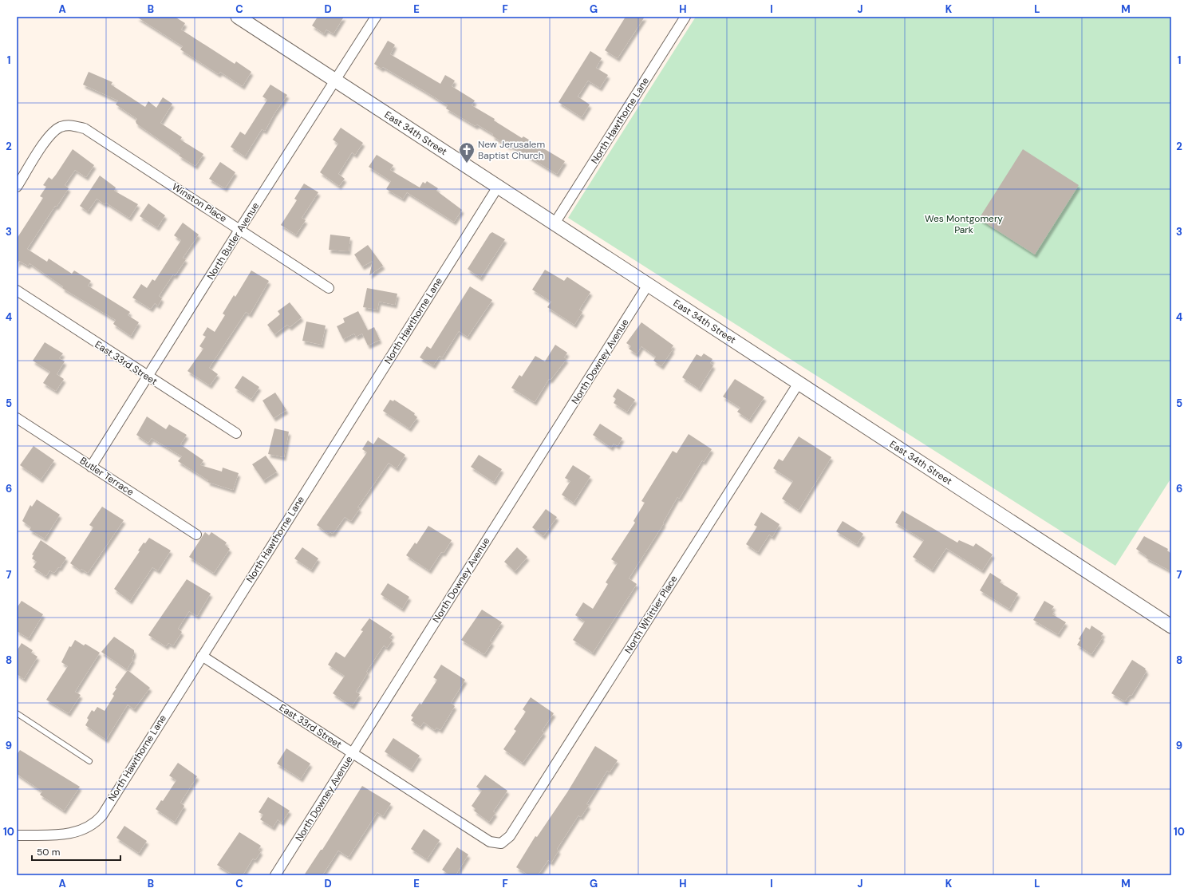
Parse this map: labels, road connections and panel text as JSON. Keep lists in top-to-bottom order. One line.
{"streets":{"main road":["East 34th Street"],"street":["North Hawthorne Lane","Winston Place","North Butler Avenue","North Downey Avenue","East 33rd Street","Butler Terrace","North Whittier Place"]},"crossings":[["North Hawthorne Lane","East 34th Street"],["North Hawthorne Lane","East 33rd Street"],["East 34th Street","North Butler Avenue"],["East 34th Street","North Downey Avenue"],["East 34th Street","North Whittier Place"],["Winston Place","North Butler Avenue"],["North Butler Avenue","East 33rd Street"],["North Butler Avenue","Butler Terrace"],["North Downey Avenue","East 33rd Street"],["East 33rd Street","North Whittier Place"]],"parks":["Wes Montgomery Park"],"places":{"church":["New Jerusalem Baptist Church"]},"scale_bar":"50 m","grid":{"columns":["A","B","C","D","E","F","G","H","I","J","K","L","M"],"rows":["1","2","3","4","5","6","7","8","9","10"]}}
